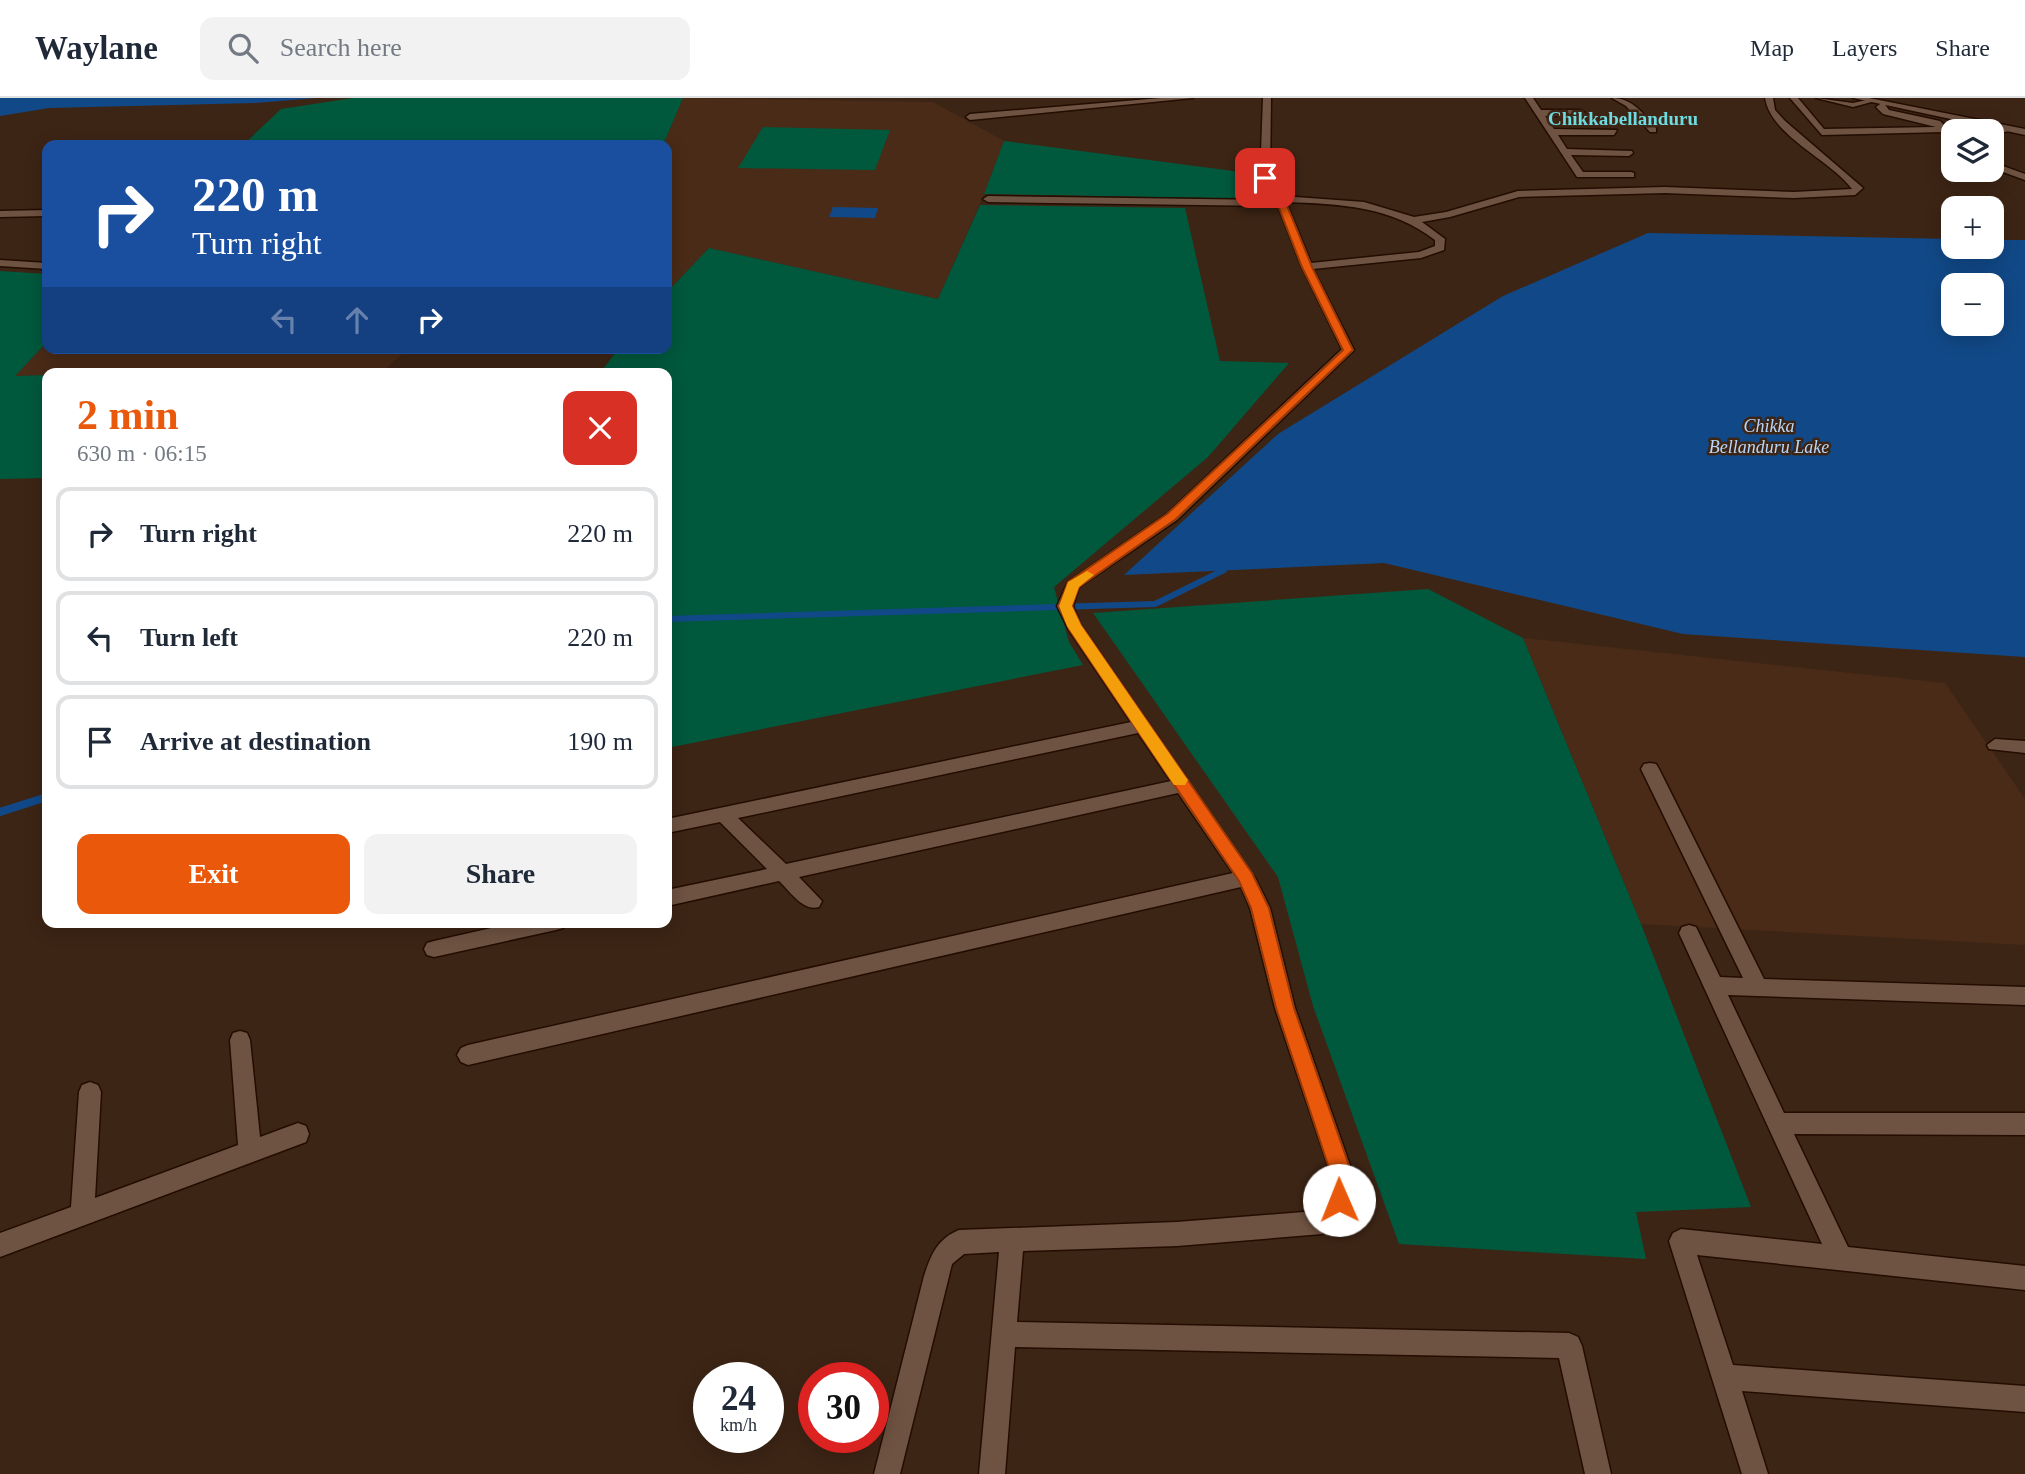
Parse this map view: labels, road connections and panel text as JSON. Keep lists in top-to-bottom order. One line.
{"districts":["Chikkabellanduru"],"water":["Chikka Bellanduru Lake"],"page":{"header":"Waylane","search":"Search here","nav":["Map","Layers","Share"],"map_buttons":["+","−"],"turn":["220 m","Turn right"],"heading":["2 min","630 m · 06:15"],"list":[{"name":"Turn right","value":"220 m"},{"name":"Turn left","value":"220 m"},{"name":"Arrive at destination","value":"190 m"}],"buttons":["Exit","Share"],"speed":"24 km/h","limit":"30"}}
